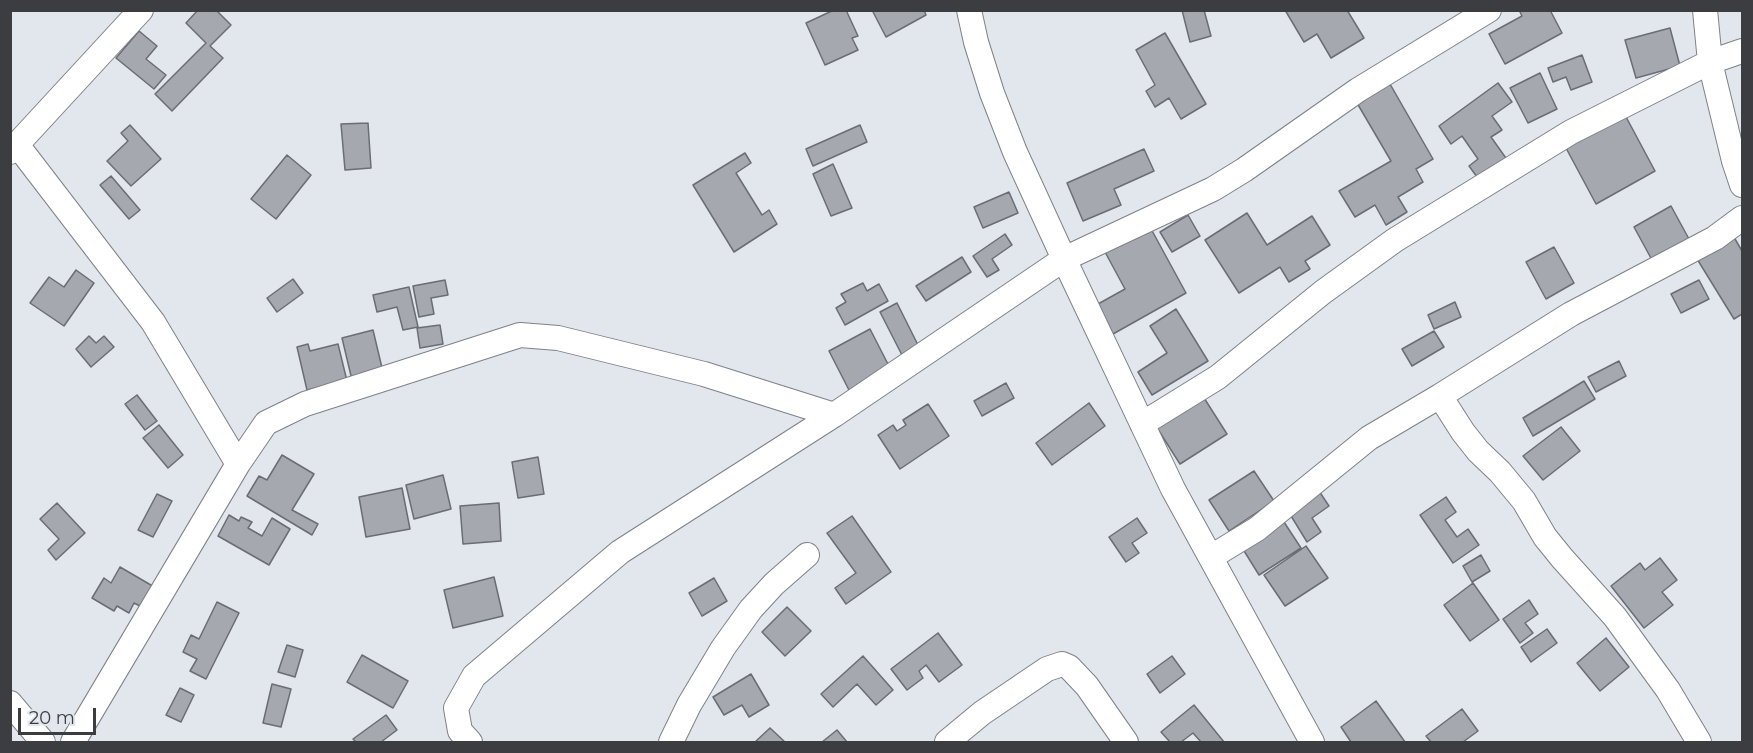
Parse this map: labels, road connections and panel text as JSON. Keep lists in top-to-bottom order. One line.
{"scale_bar":"20 m"}
